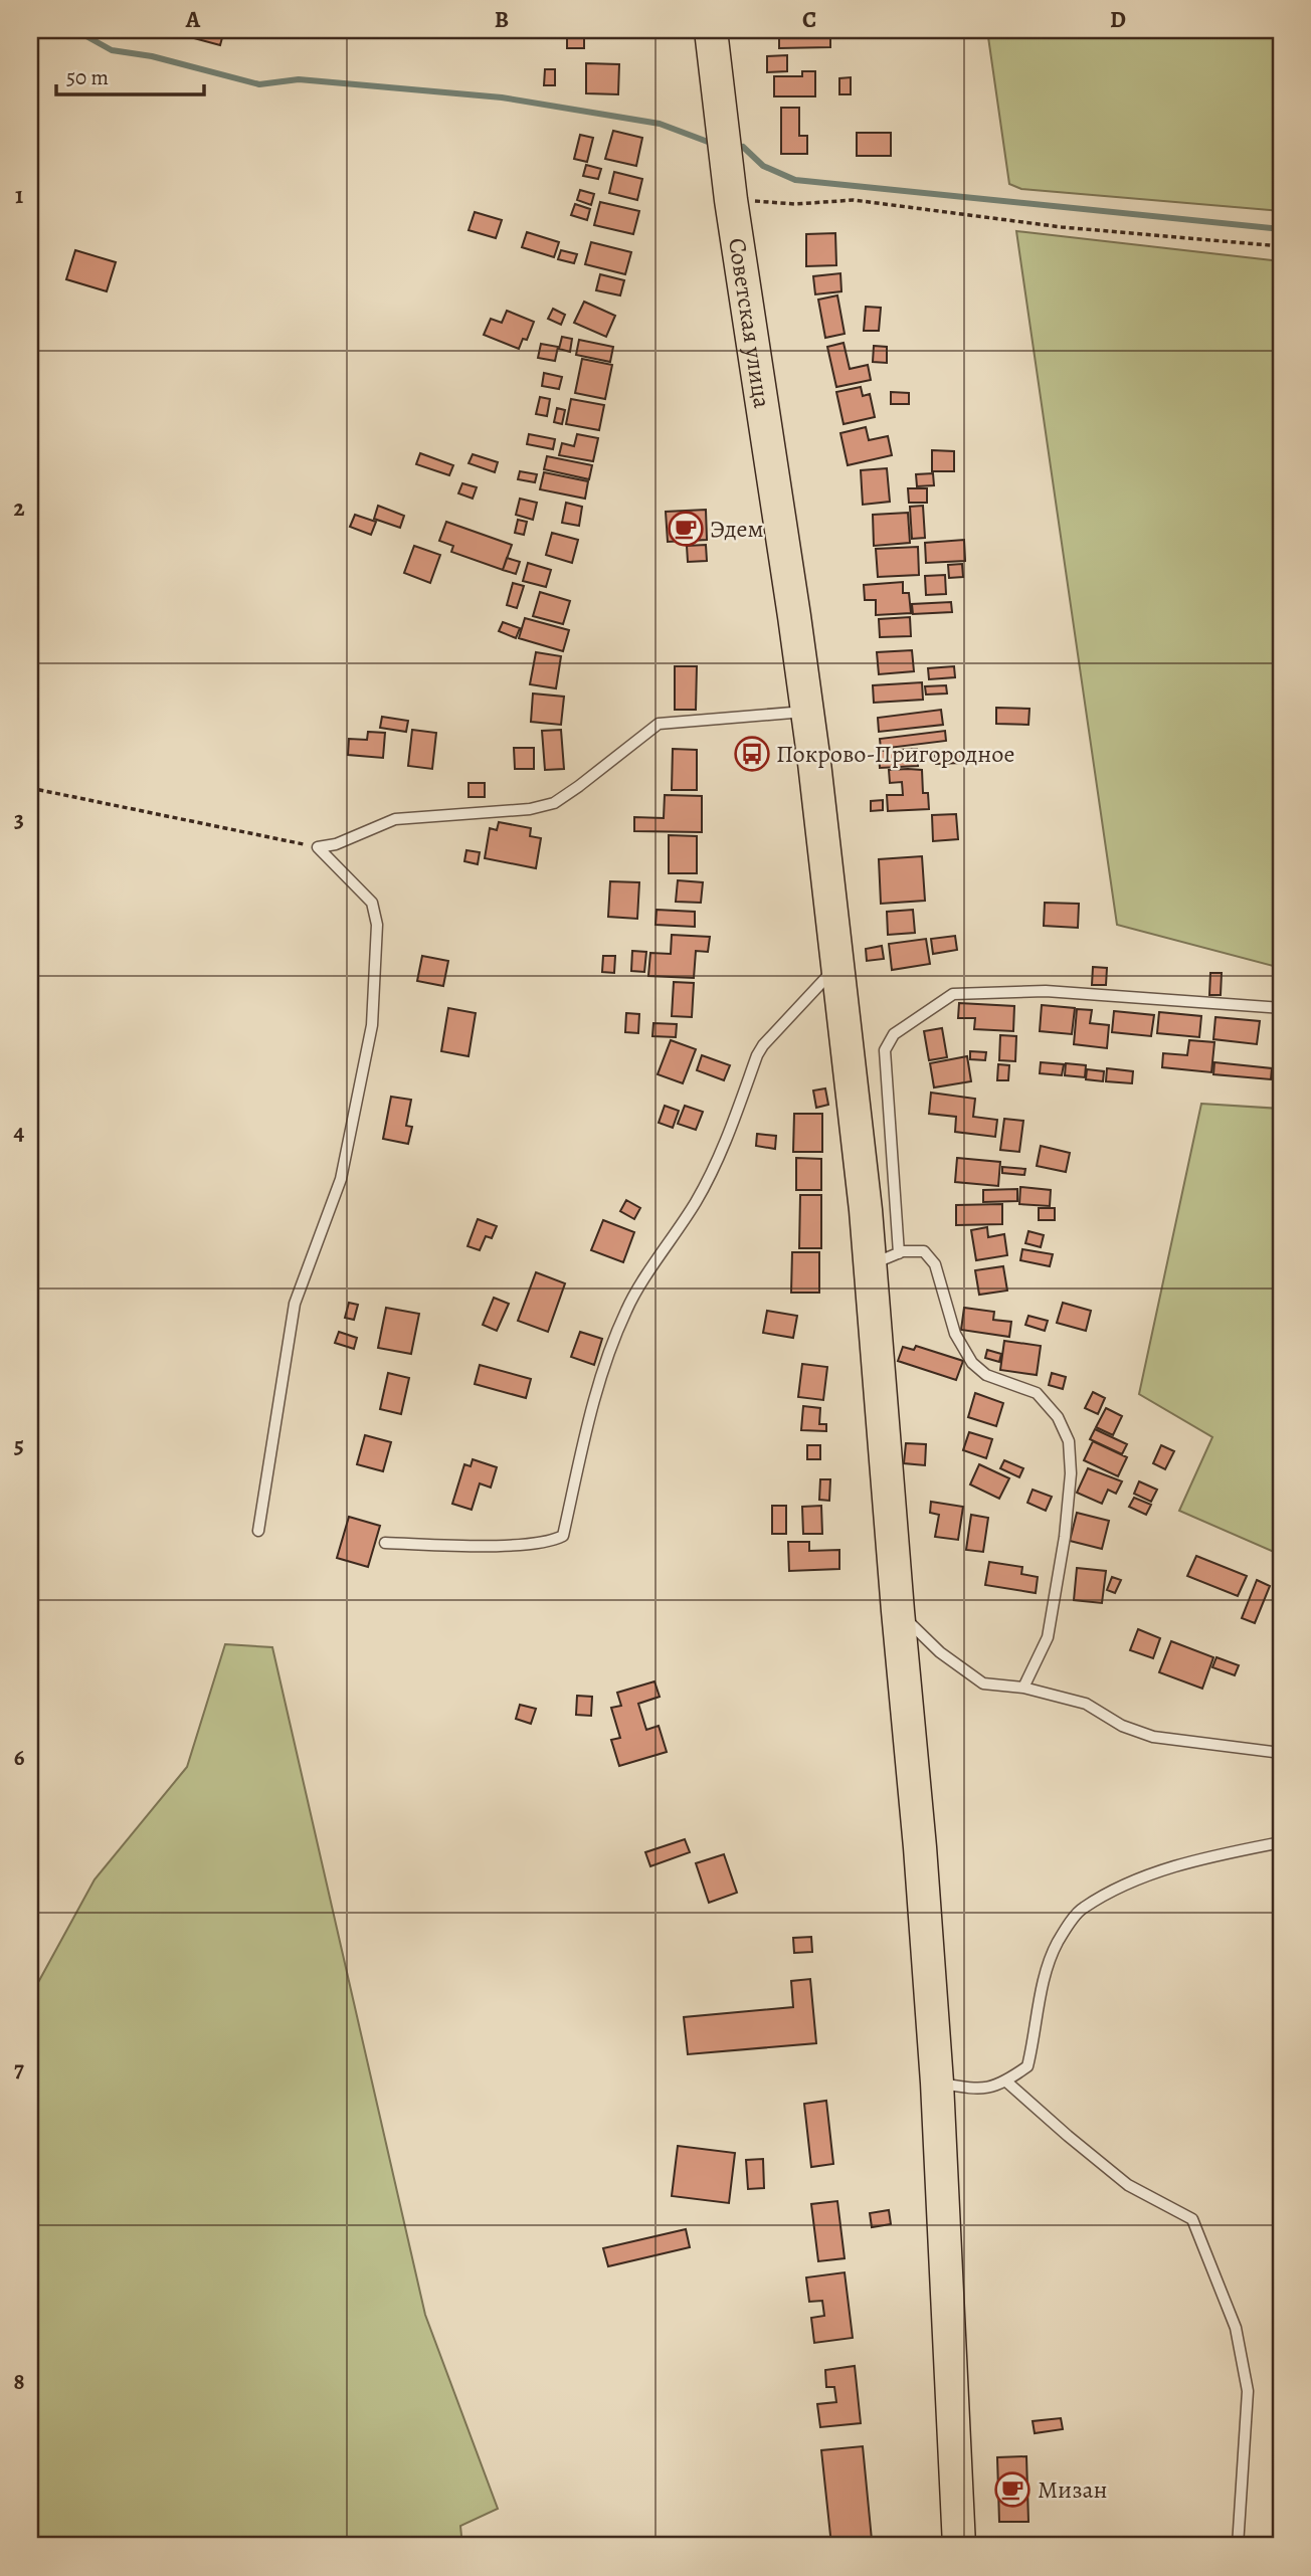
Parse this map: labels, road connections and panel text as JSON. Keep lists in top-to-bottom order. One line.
{"streets":{"main road":["Советская улица"]},"places":{"cafe":["Эдем","Мизан"],"bus stop":["Покрово-Пригородное"]},"scale_bar":"50 m","grid":{"columns":["A","B","C","D"],"rows":["1","2","3","4","5","6","7","8"]}}
